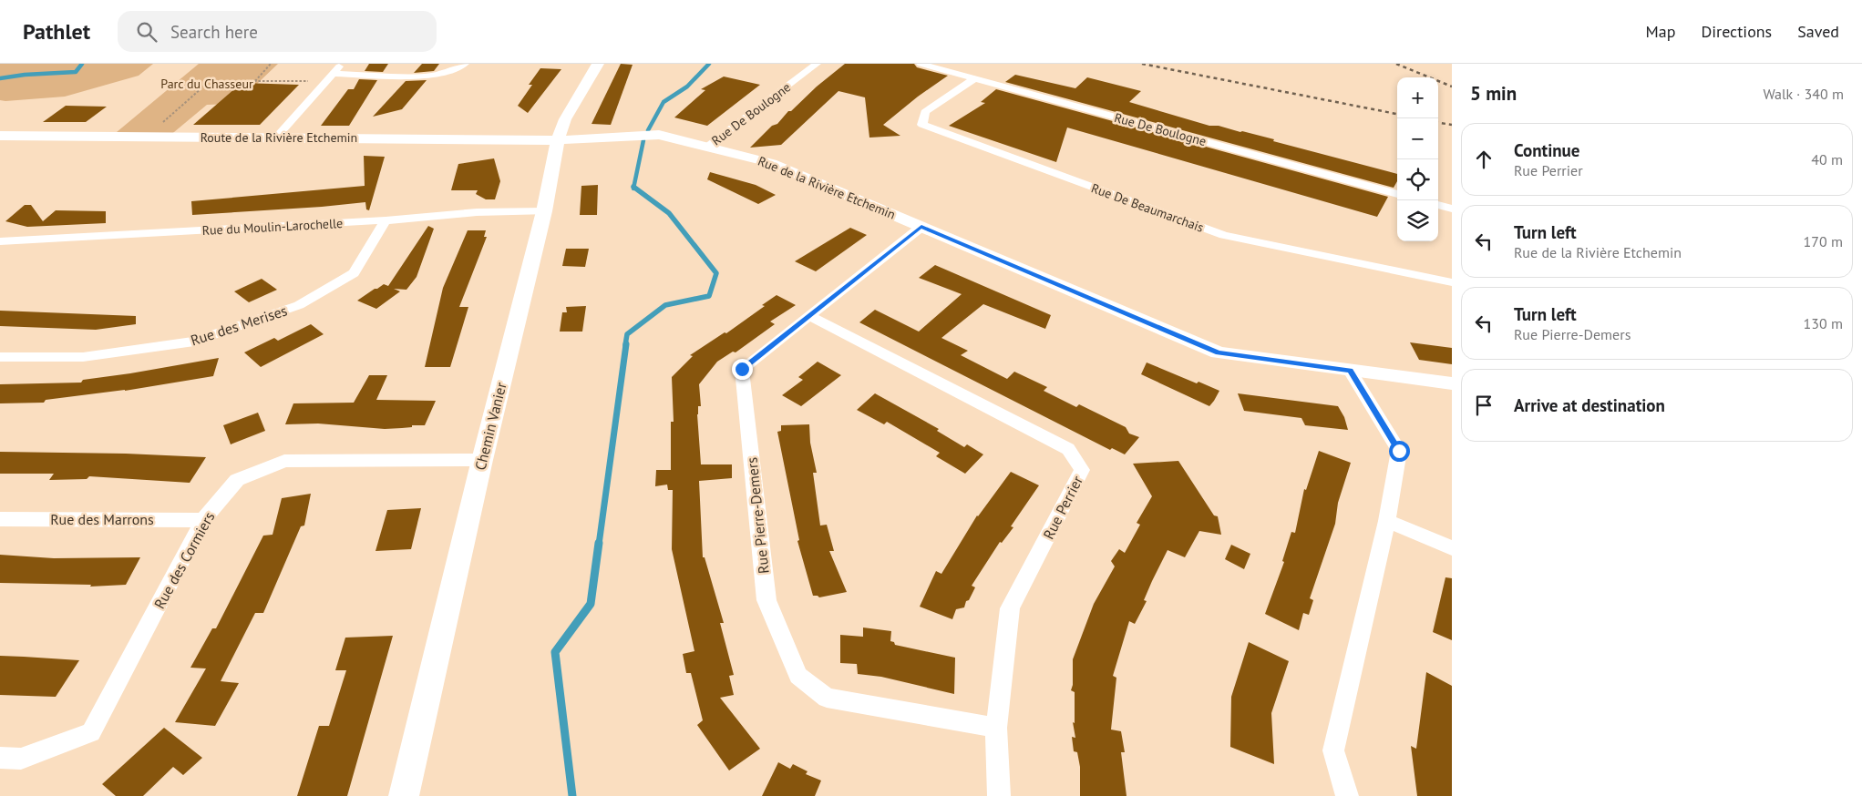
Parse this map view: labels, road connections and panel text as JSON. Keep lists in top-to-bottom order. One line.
{"streets":{"street":["Rue De Boulogne","Route de la Rivière Etchemin","Rue de la Rivière Etchemin","Rue De Beaumarchais","Rue du Moulin-Larochelle","Rue des Merises","Chemin Vanier","Rue Perrier","Rue Pierre-Demers","Rue des Marrons","Rue des Cormiers"]},"crossings":[["Rue De Boulogne","Rue de la Rivière Etchemin"],["Rue De Boulogne","Rue De Beaumarchais"],["Route de la Rivière Etchemin","Rue de la Rivière Etchemin"],["Route de la Rivière Etchemin","Chemin Vanier"],["Rue de la Rivière Etchemin","Chemin Vanier"],["Rue de la Rivière Etchemin","Rue Pierre-Demers"],["Rue du Moulin-Larochelle","Rue des Merises"],["Rue du Moulin-Larochelle","Chemin Vanier"],["Chemin Vanier","Rue des Cormiers"],["Rue Perrier","Rue Pierre-Demers"],["Rue des Marrons","Rue des Cormiers"]],"parks":["Parc du Chasseur"],"page":{"header":"Pathlet","search":"Search here","nav":["Map","Directions","Saved"],"heading":["5 min","Walk · 340 m"],"map_buttons":["+","−"],"list":[["Continue","Rue Perrier","40 m"],["Turn left","Rue de la Rivière Etchemin","170 m"],["Turn left","Rue Pierre-Demers","130 m"],"Arrive at destination"]}}
